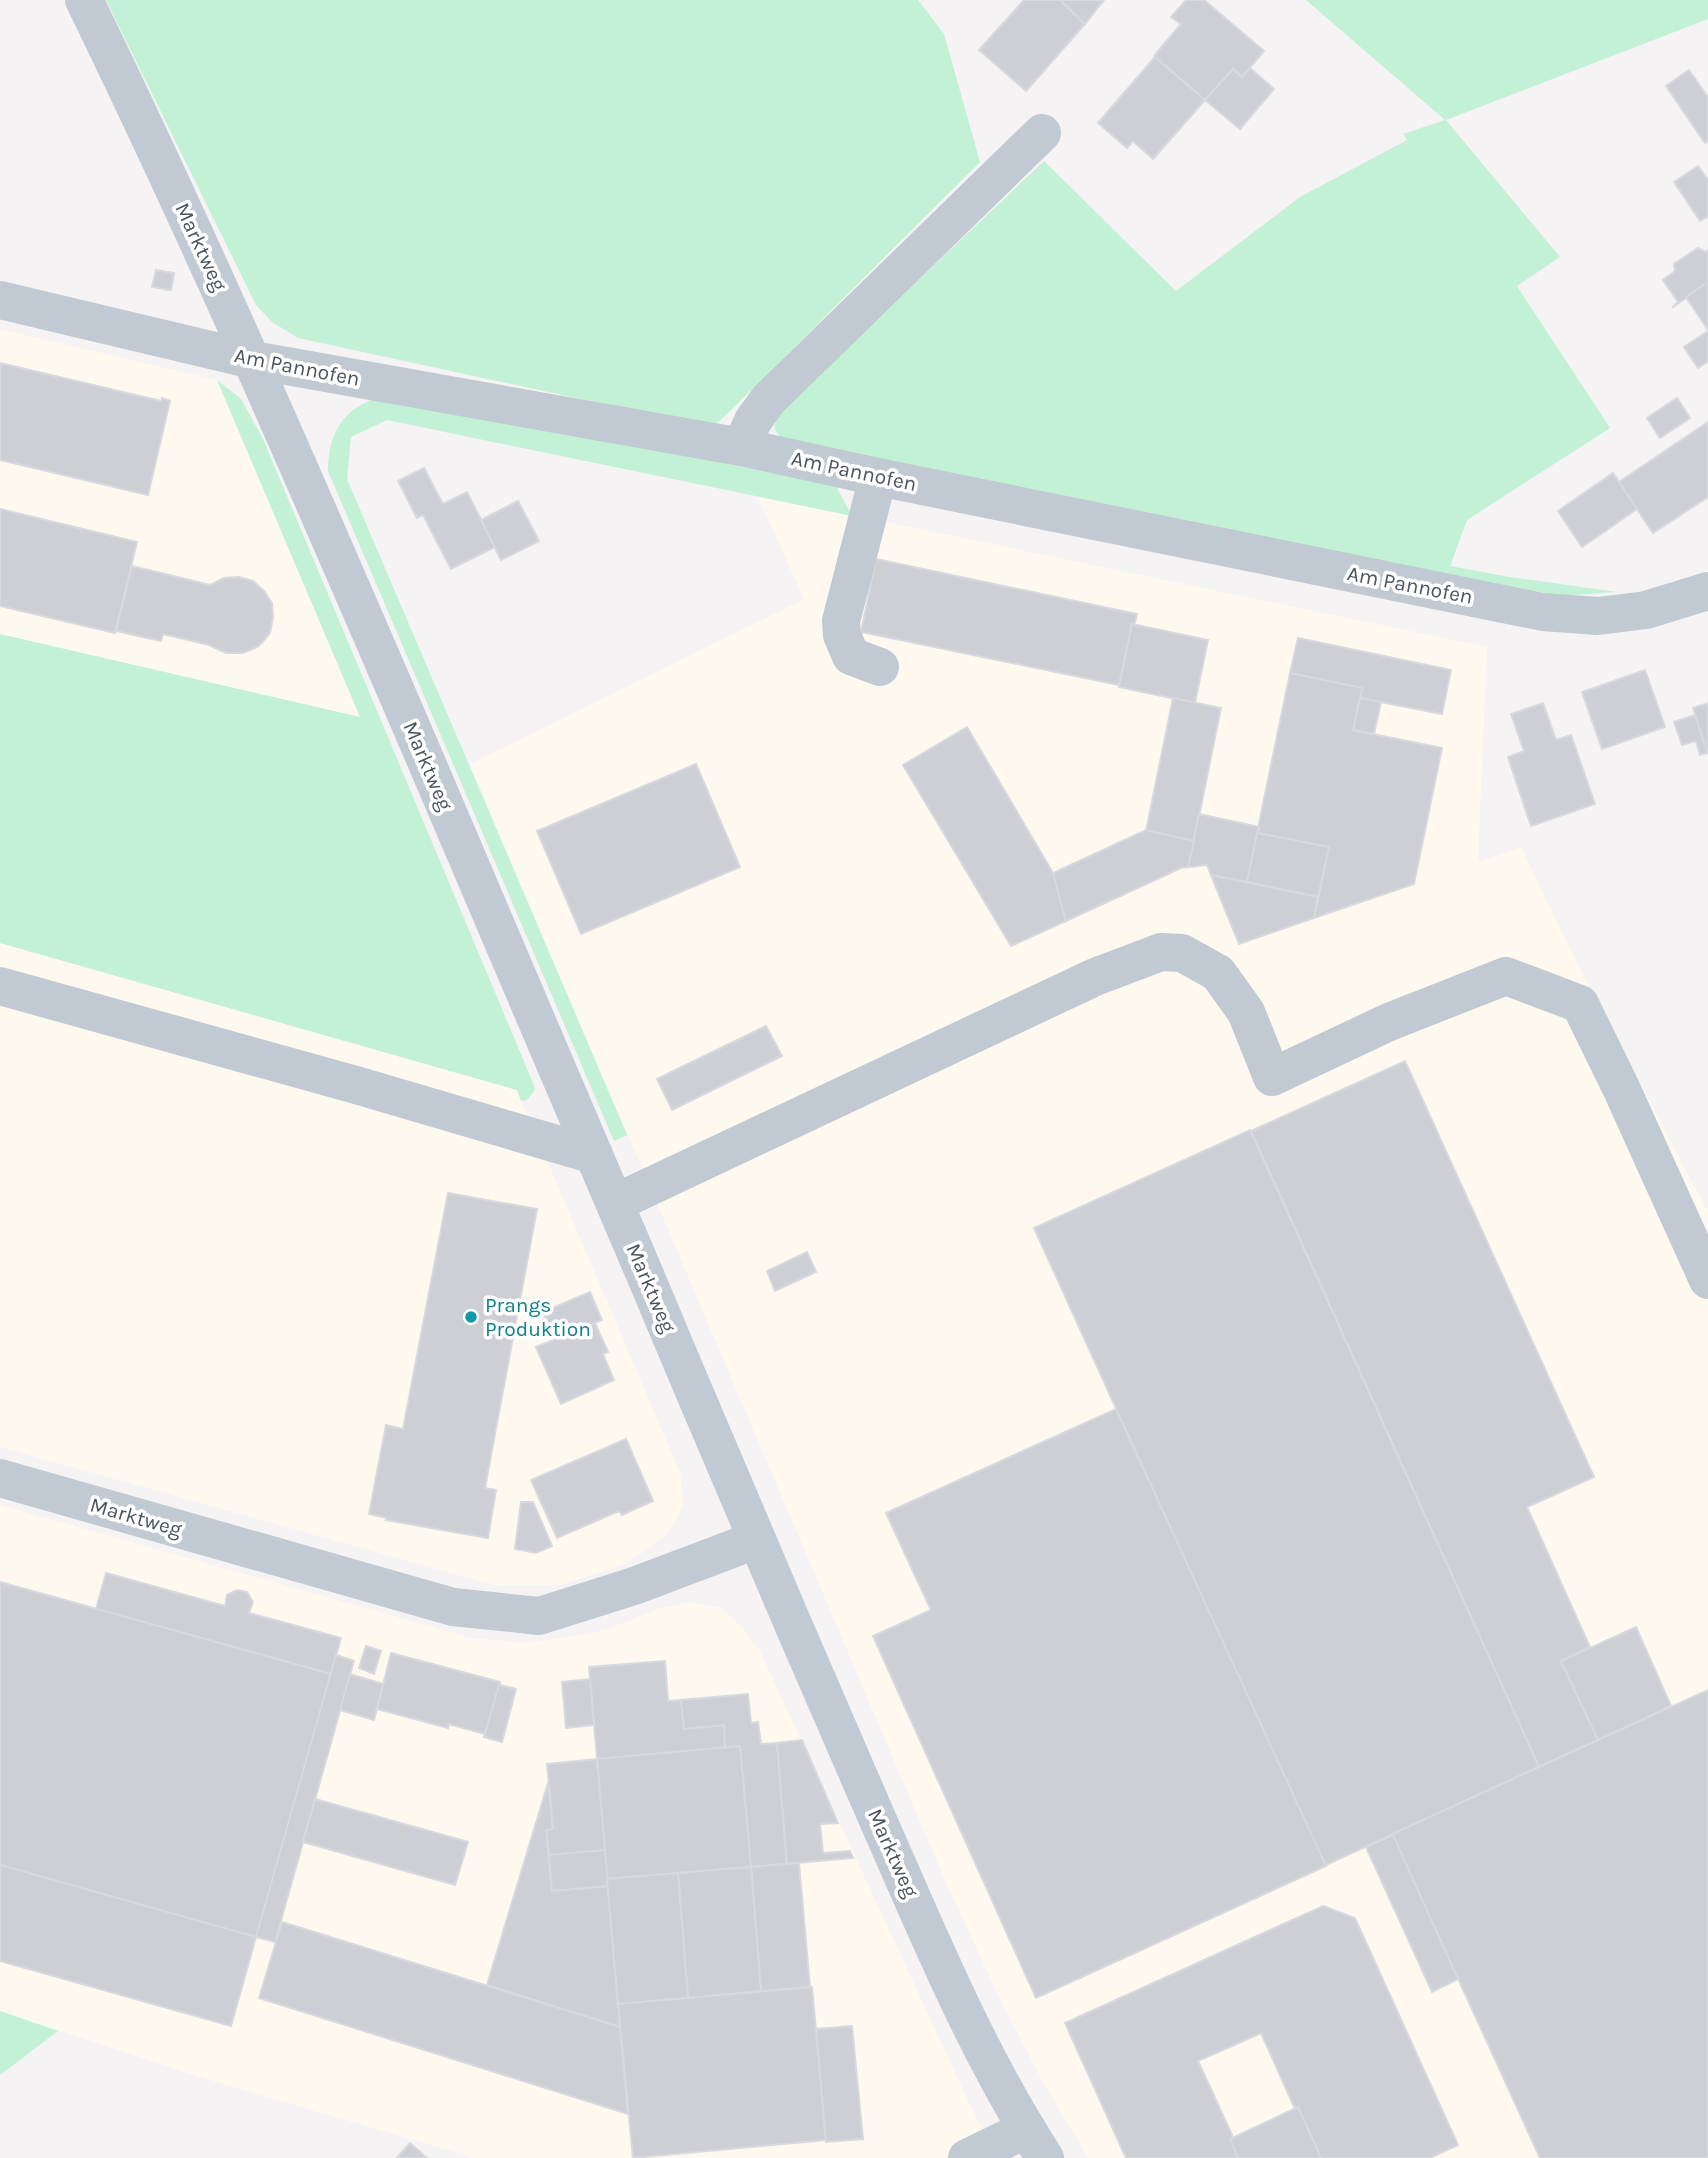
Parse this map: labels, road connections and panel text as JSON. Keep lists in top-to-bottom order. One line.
{"streets":{"street":["Marktweg","Am Pannofen"]},"crossings":[["Marktweg","Am Pannofen"]],"places":["Prangs Produktion"]}
